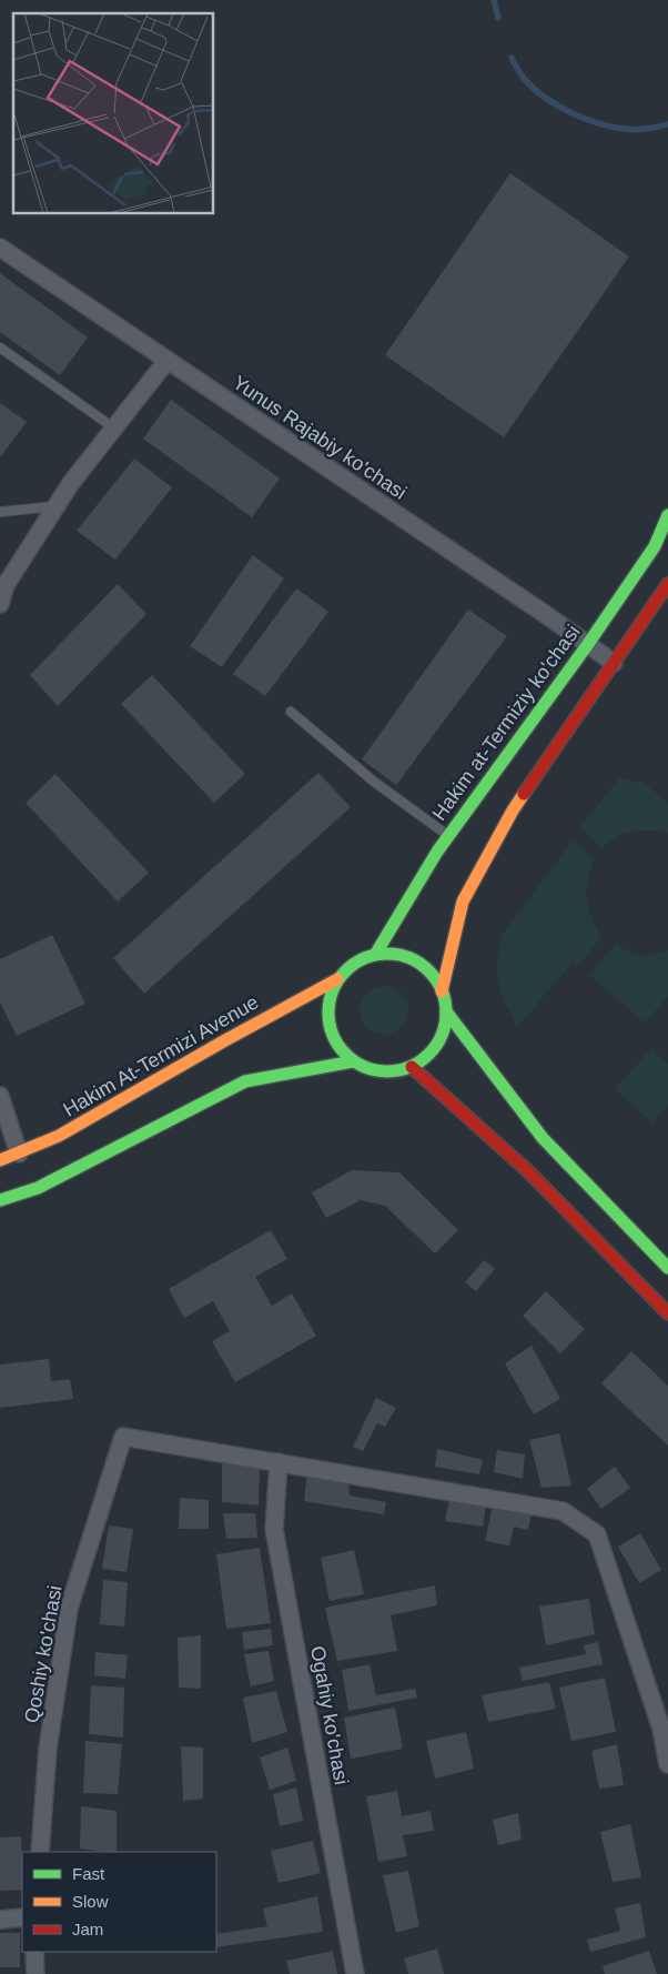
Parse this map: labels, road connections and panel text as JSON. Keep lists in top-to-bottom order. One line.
{"streets":{"main road":["Hakim at-Termiziy ko'chasi","Hakim At-Termizi Avenue"],"street":["Yunus Rajabiy ko'chasi","Qoshiy ko'chasi","Ogahiy ko'chasi"]},"crossings":[["Yunus Rajabiy ko'chasi","Hakim at-Termiziy ko'chasi"],["Hakim at-Termiziy ko'chasi","Hakim At-Termizi Avenue"],["Qoshiy ko'chasi","Ogahiy ko'chasi"]],"legend":["Fast","Slow","Jam"]}
